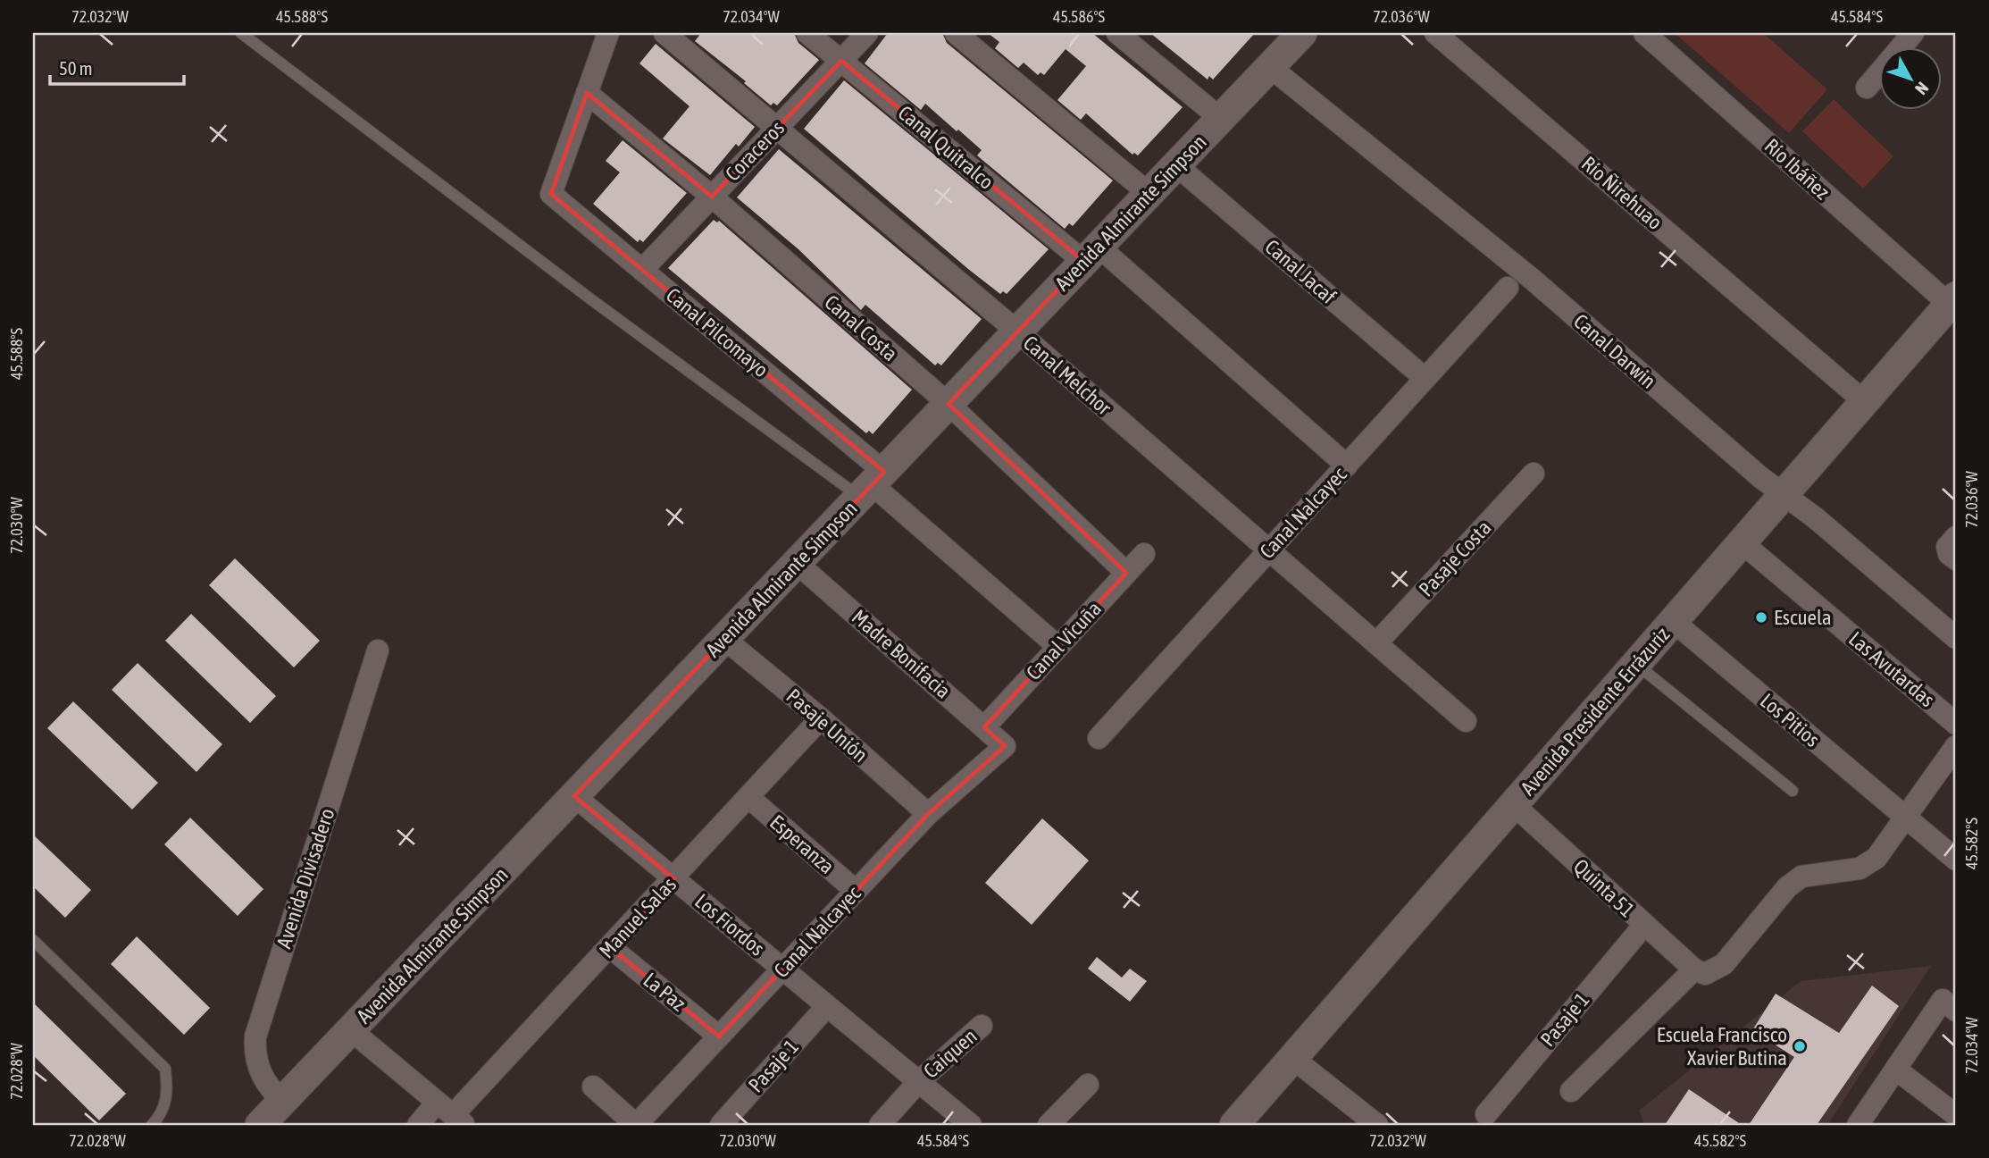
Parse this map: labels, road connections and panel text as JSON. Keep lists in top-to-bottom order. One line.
{"streets":{"street":["Canal Quitralco","Coraceros","Río Ibáñez","Río Ñirehuao","Avenida Almirante Simpson","Canal Jacaf","Canal Costa","Canal Pilcomayo","Canal Darwin","Canal Melchor","Canal Nalcayec","Pasaje Costa","Canal Vicuña","Madre Bonifacia","Las Avutardas","Avenida Presidente Errázuriz","Los Pitios","Pasaje Unión","Esperanza","Avenida Divisadero","Quinta 51","Manuel Salas","Los Fiordos","La Paz","Pasaje 1","Caiquen"]},"crossings":[["Canal Quitralco","Coraceros"],["Canal Quitralco","Avenida Almirante Simpson"],["Canal Quitralco","Canal Nalcayec"],["Coraceros","Canal Costa"],["Coraceros","Canal Pilcomayo"],["Coraceros","Canal Melchor"],["Río Ibáñez","Avenida Presidente Errázuriz"],["Río Ñirehuao","Avenida Presidente Errázuriz"],["Avenida Almirante Simpson","Canal Jacaf"],["Avenida Almirante Simpson","Canal Costa"],["Avenida Almirante Simpson","Canal Pilcomayo"],["Avenida Almirante Simpson","Canal Darwin"],["Avenida Almirante Simpson","Canal Melchor"],["Avenida Almirante Simpson","Madre Bonifacia"],["Avenida Almirante Simpson","Pasaje Unión"],["Avenida Almirante Simpson","Avenida Divisadero"],["Avenida Almirante Simpson","Los Fiordos"],["Canal Jacaf","Canal Nalcayec"],["Canal Costa","Canal Pilcomayo"],["Canal Costa","Canal Vicuña"],["Canal Pilcomayo","Canal Vicuña"],["Canal Darwin","Avenida Presidente Errázuriz"],["Canal Melchor","Canal Nalcayec"],["Canal Melchor","Pasaje Costa"],["Canal Nalcayec","Madre Bonifacia"],["Canal Nalcayec","Pasaje Unión"],["Canal Nalcayec","Esperanza"],["Canal Nalcayec","Los Fiordos"],["Canal Nalcayec","La Paz"],["Canal Vicuña","Madre Bonifacia"],["Las Avutardas","Avenida Presidente Errázuriz"],["Avenida Presidente Errázuriz","Los Pitios"],["Avenida Presidente Errázuriz","Quinta 51"],["Pasaje Unión","Manuel Salas"],["Esperanza","Manuel Salas"],["Quinta 51","Pasaje 1"],["Manuel Salas","Los Fiordos"],["Manuel Salas","La Paz"],["Los Fiordos","Pasaje 1"],["Los Fiordos","Caiquen"]],"places":["Escuela","Escuela Francisco Xavier Butina"],"scale_bar":"50 m","north":"bottom right","coordinates":["72.032°W","45.588°S","72.034°W","45.586°S","72.036°W","45.584°S","72.030°W","45.582°S","72.028°W"]}
